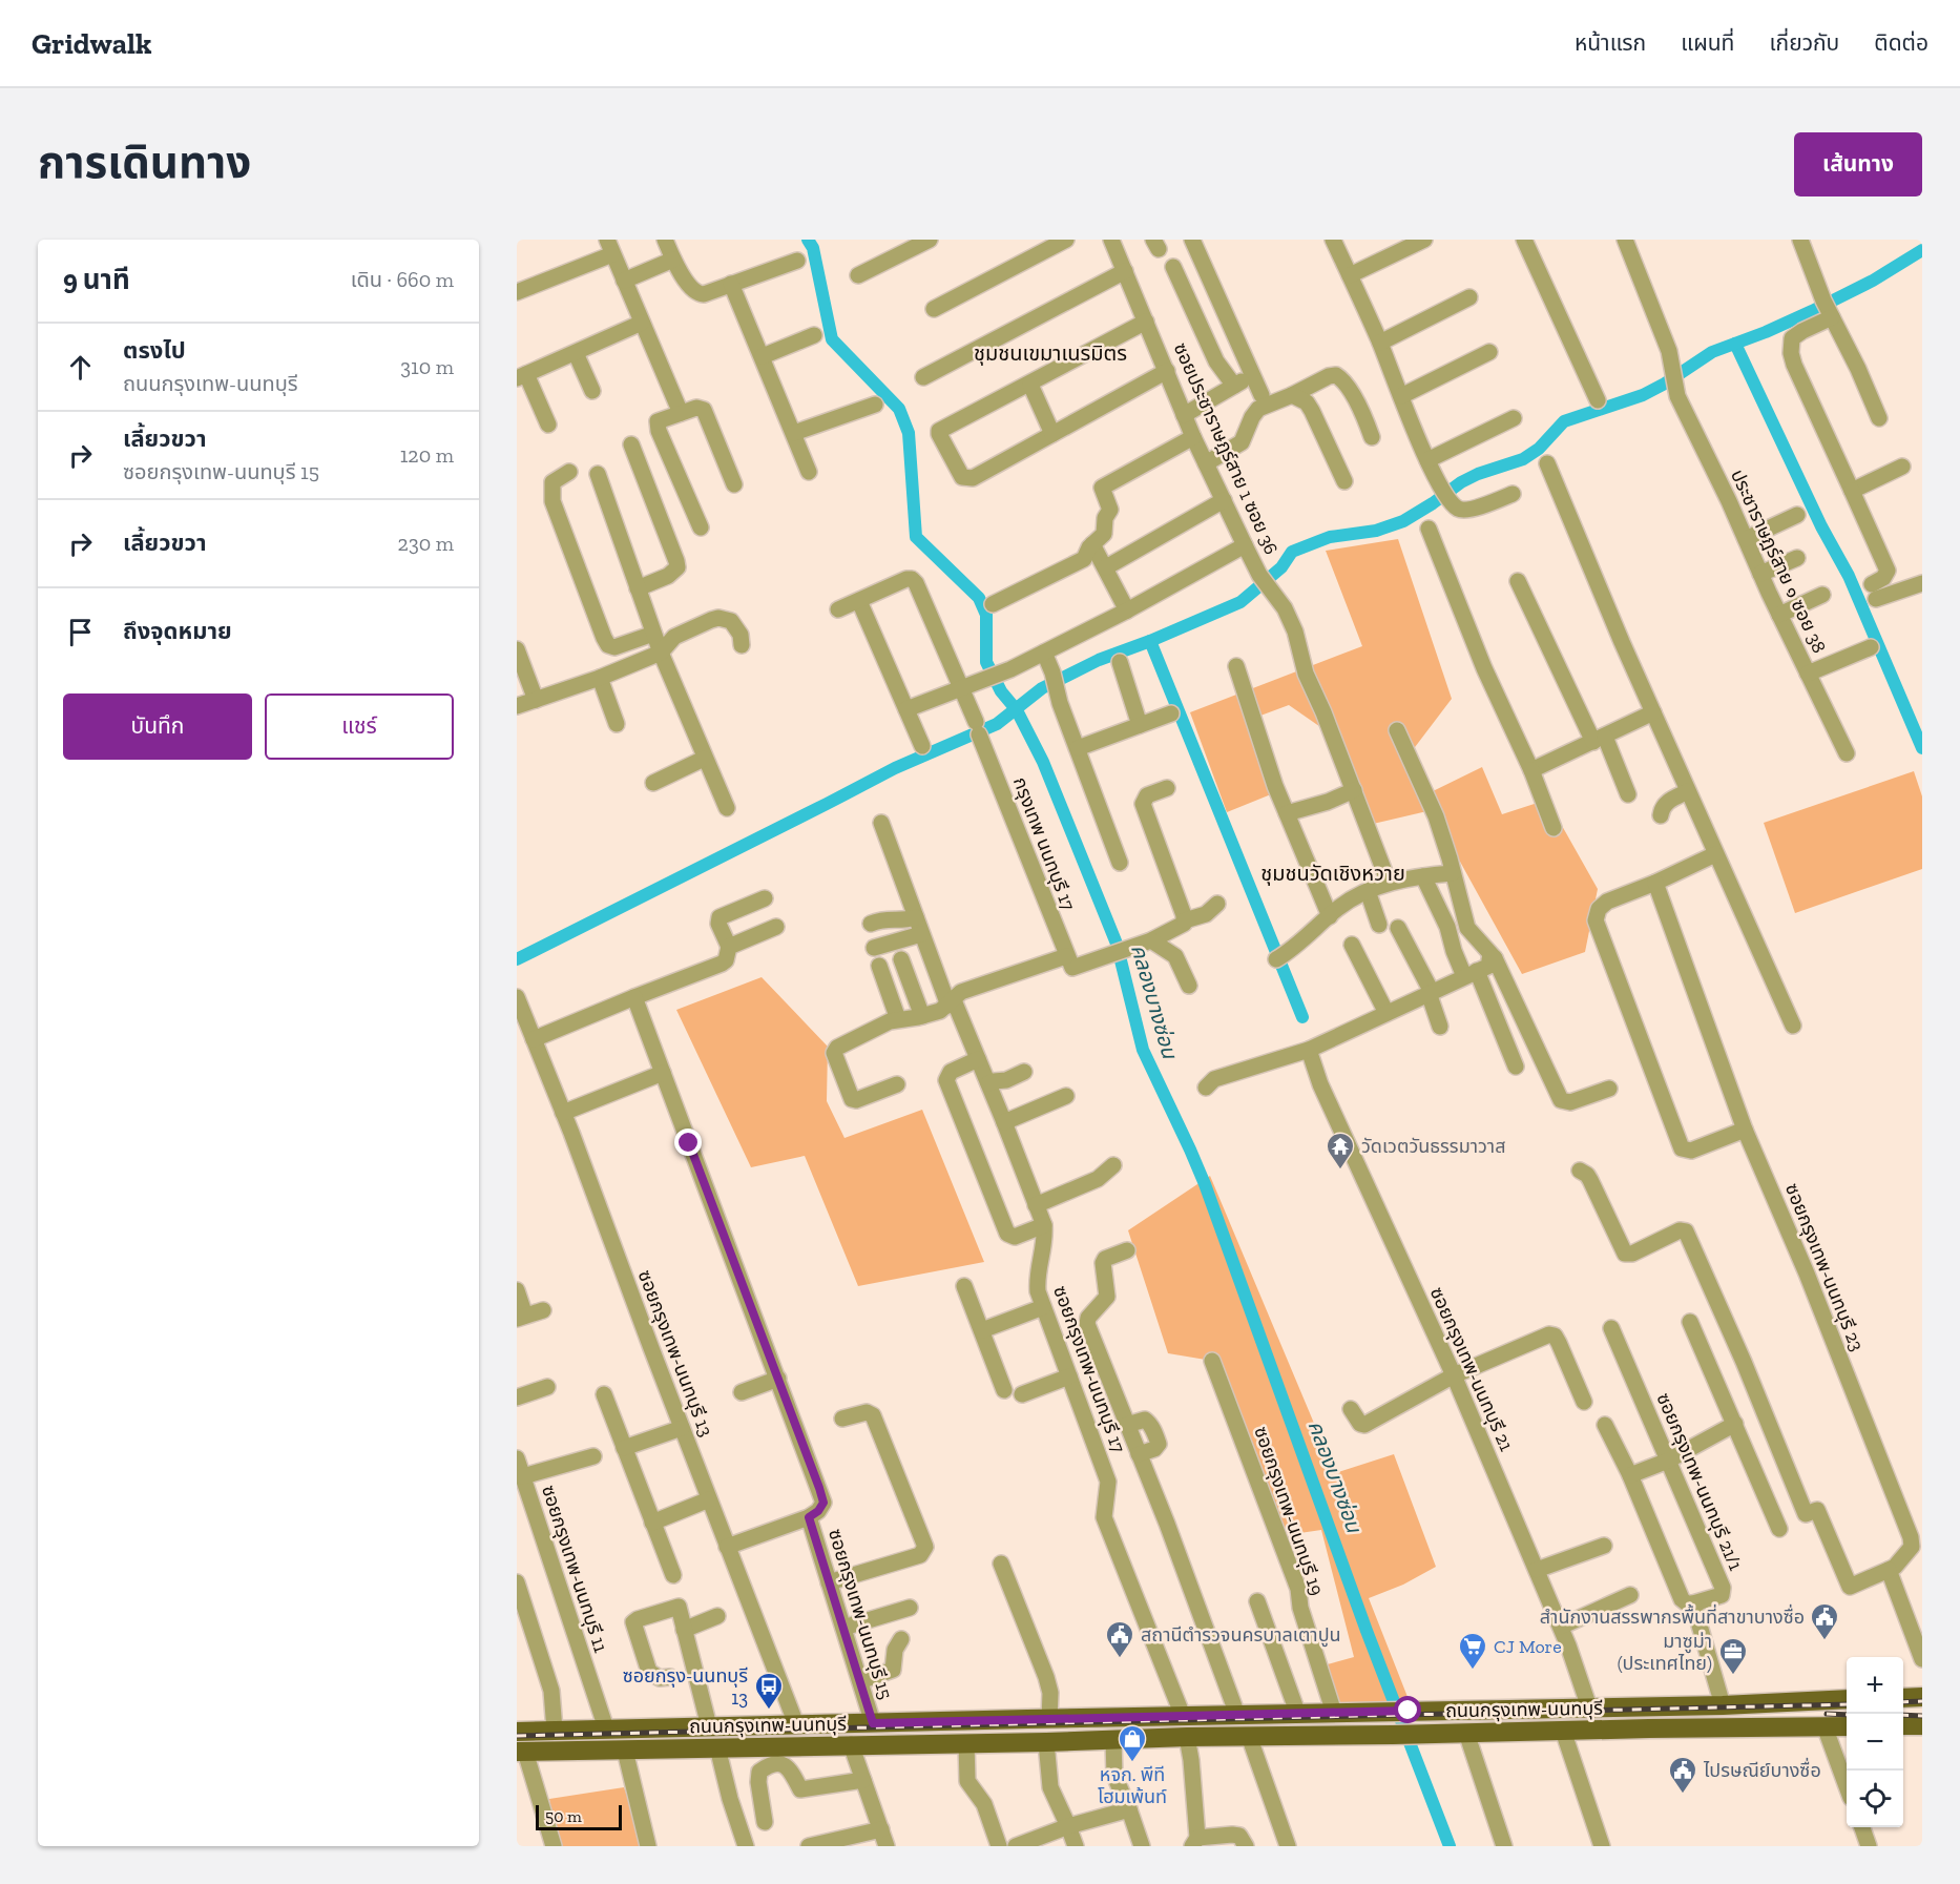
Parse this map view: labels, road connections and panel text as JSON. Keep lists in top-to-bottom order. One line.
{"streets":{"main road":["ถนนกรุงเทพ-นนทบุรี"],"street":["ซอยประชาราษฎร์สาย 1 ซอย 36","ประชาราษฎร์สาย ๑ ซอย 38","กรุงเทพ นนทบุรี 17","ซอยกรุงเทพ-นนทบุรี 23","ซอยกรุงเทพ-นนทบุรี 13","ซอยกรุงเทพ-นนทบุรี 17","ซอยกรุงเทพ-นนทบุรี 21","ซอยกรุงเทพ-นนทบุรี 21/1","ซอยกรุงเทพ-นนทบุรี 19","ซอยกรุงเทพ-นนทบุรี 11","ซอยกรุงเทพ-นนทบุรี 15"]},"crossings":[["ซอยกรุงเทพ-นนทบุรี 13","ถนนกรุงเทพ-นนทบุรี"],["ซอยกรุงเทพ-นนทบุรี 17","ถนนกรุงเทพ-นนทบุรี"],["ซอยกรุงเทพ-นนทบุรี 21","ถนนกรุงเทพ-นนทบุรี"],["ซอยกรุงเทพ-นนทบุรี 19","ถนนกรุงเทพ-นนทบุรี"],["ซอยกรุงเทพ-นนทบุรี 11","ถนนกรุงเทพ-นนทบุรี"],["ซอยกรุงเทพ-นนทบุรี 15","ถนนกรุงเทพ-นนทบุรี"]],"districts":["ชุมชนเขมาเนรมิตร","ชุมชนวัดเชิงหวาย"],"water":["คลองบางซ่อน"],"places":{"temple":["วัดเวตวันธรรมาวาส"],"public building":["สำนักงานสรรพากรพื้นที่สาขาบางซื่อ","สถานีตำรวจนครบาลเตาปูน","ไปรษณีย์บางซื่อ"],"supermarket":["CJ More"],"office":["มาซูม่า (ประเทศไทย)"],"bus stop":["ซอยกรุง-นนทบุรี 13"],"shop":["หจก. พีที โฮมเพ้นท์"]},"scale_bar":"50 m","page":{"header":"Gridwalk","nav":["หน้าแรก","แผนที่","เกี่ยวกับ","ติดต่อ"],"title":"การเดินทาง","buttons":["เส้นทาง",["บันทึก","แชร์"]],"heading":["9 นาที","เดิน · 660 m"],"list":[["ตรงไป","ถนนกรุงเทพ-นนทบุรี","310 m"],["เลี้ยวขวา","ซอยกรุงเทพ-นนทบุรี 15","120 m"],["เลี้ยวขวา","230 m"],"ถึงจุดหมาย"],"map_buttons":["+","−"],"scale":"50 m"}}
